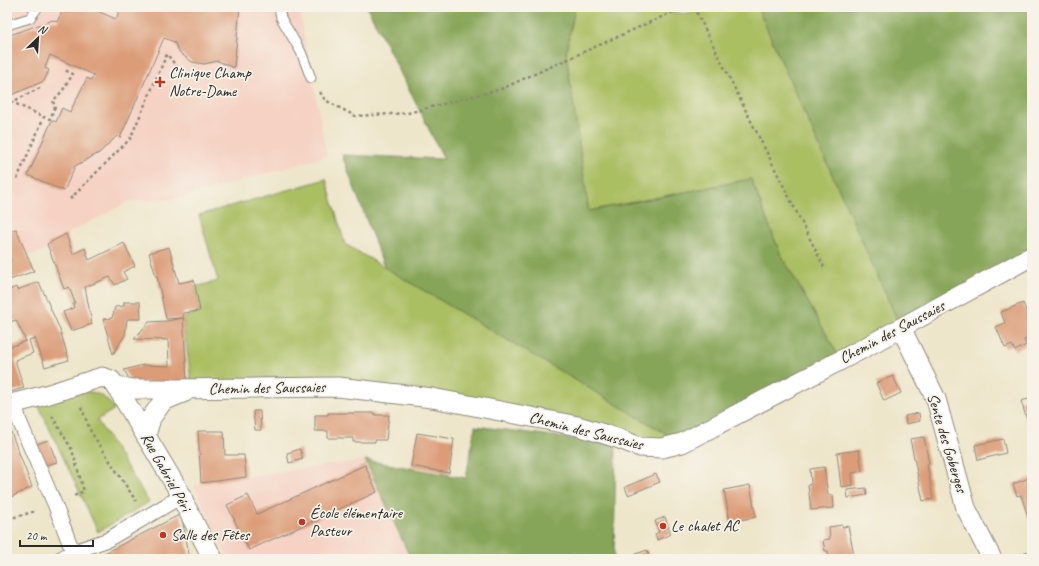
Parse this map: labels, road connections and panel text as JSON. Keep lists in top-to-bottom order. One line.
{"streets":{"street":["Chemin des Saussaies","Sente des Goberges","Rue Gabriel Péri"]},"crossings":[["Chemin des Saussaies","Sente des Goberges"],["Chemin des Saussaies","Rue Gabriel Péri"]],"places":{"health":["Clinique Champ Notre-Dame"],"other":["École élémentaire Pasteur","Le chalet AC","Salle des Fêtes"]},"scale_bar":"20 m","north":"top right"}
